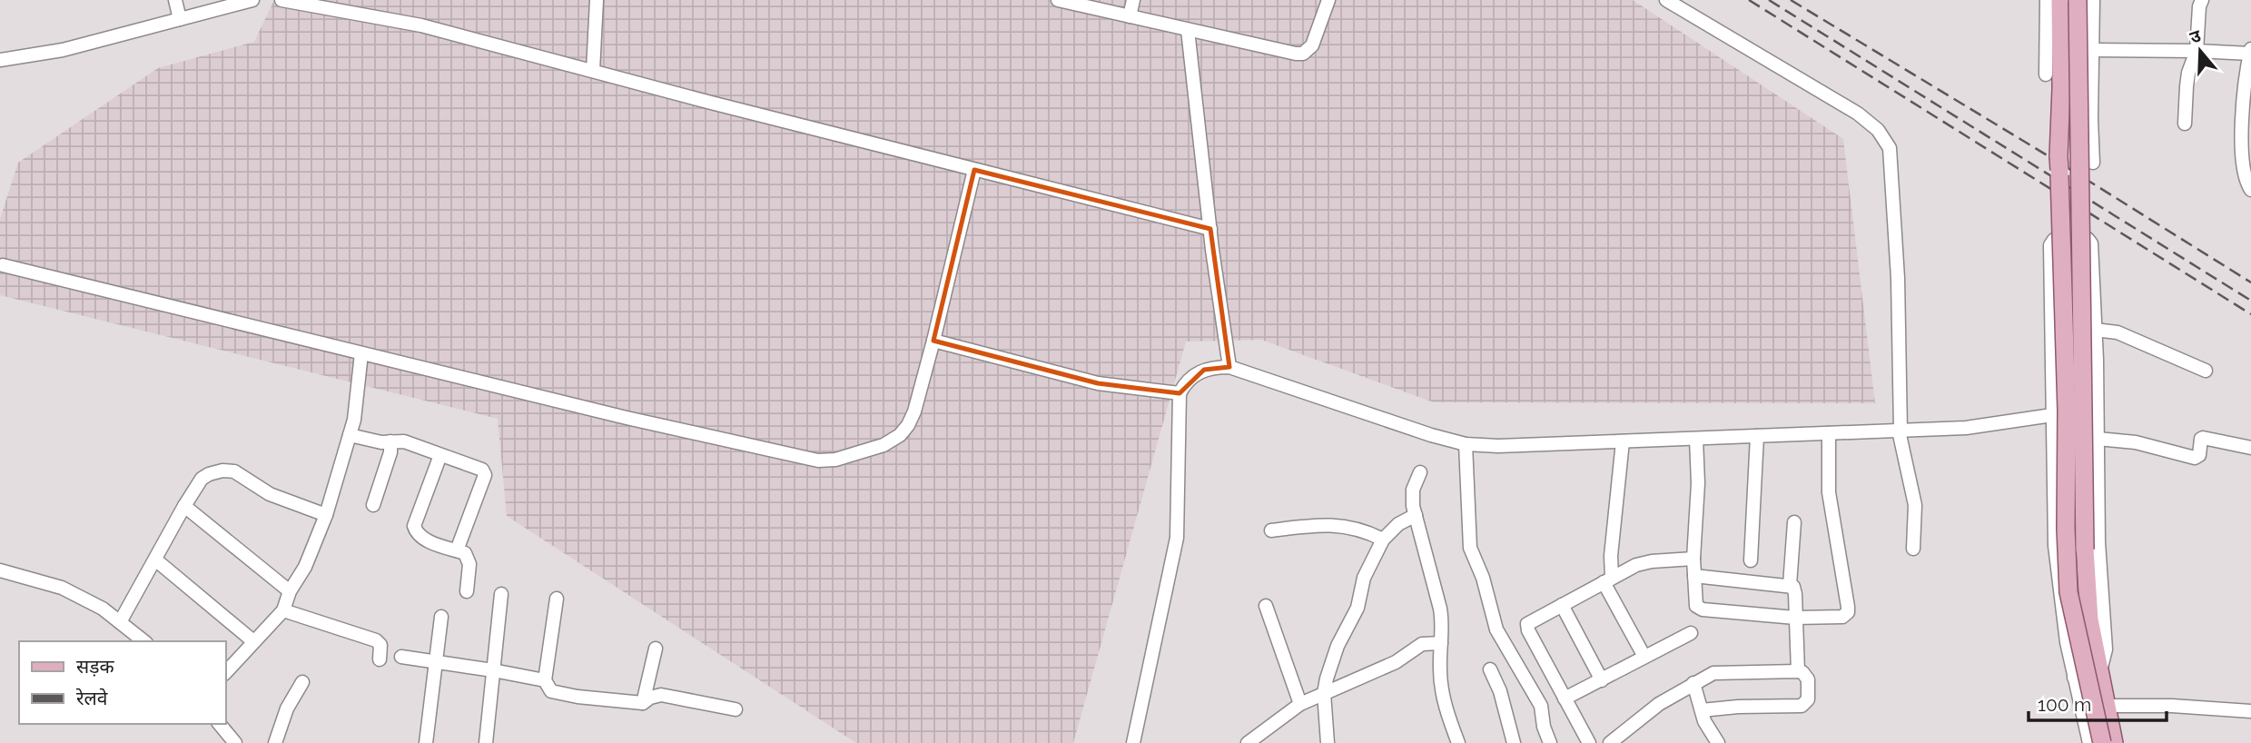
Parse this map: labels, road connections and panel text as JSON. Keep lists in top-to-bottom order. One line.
{"legend":["सड़क","रेलवे"],"scale_bar":"100 m","north":"top"}
